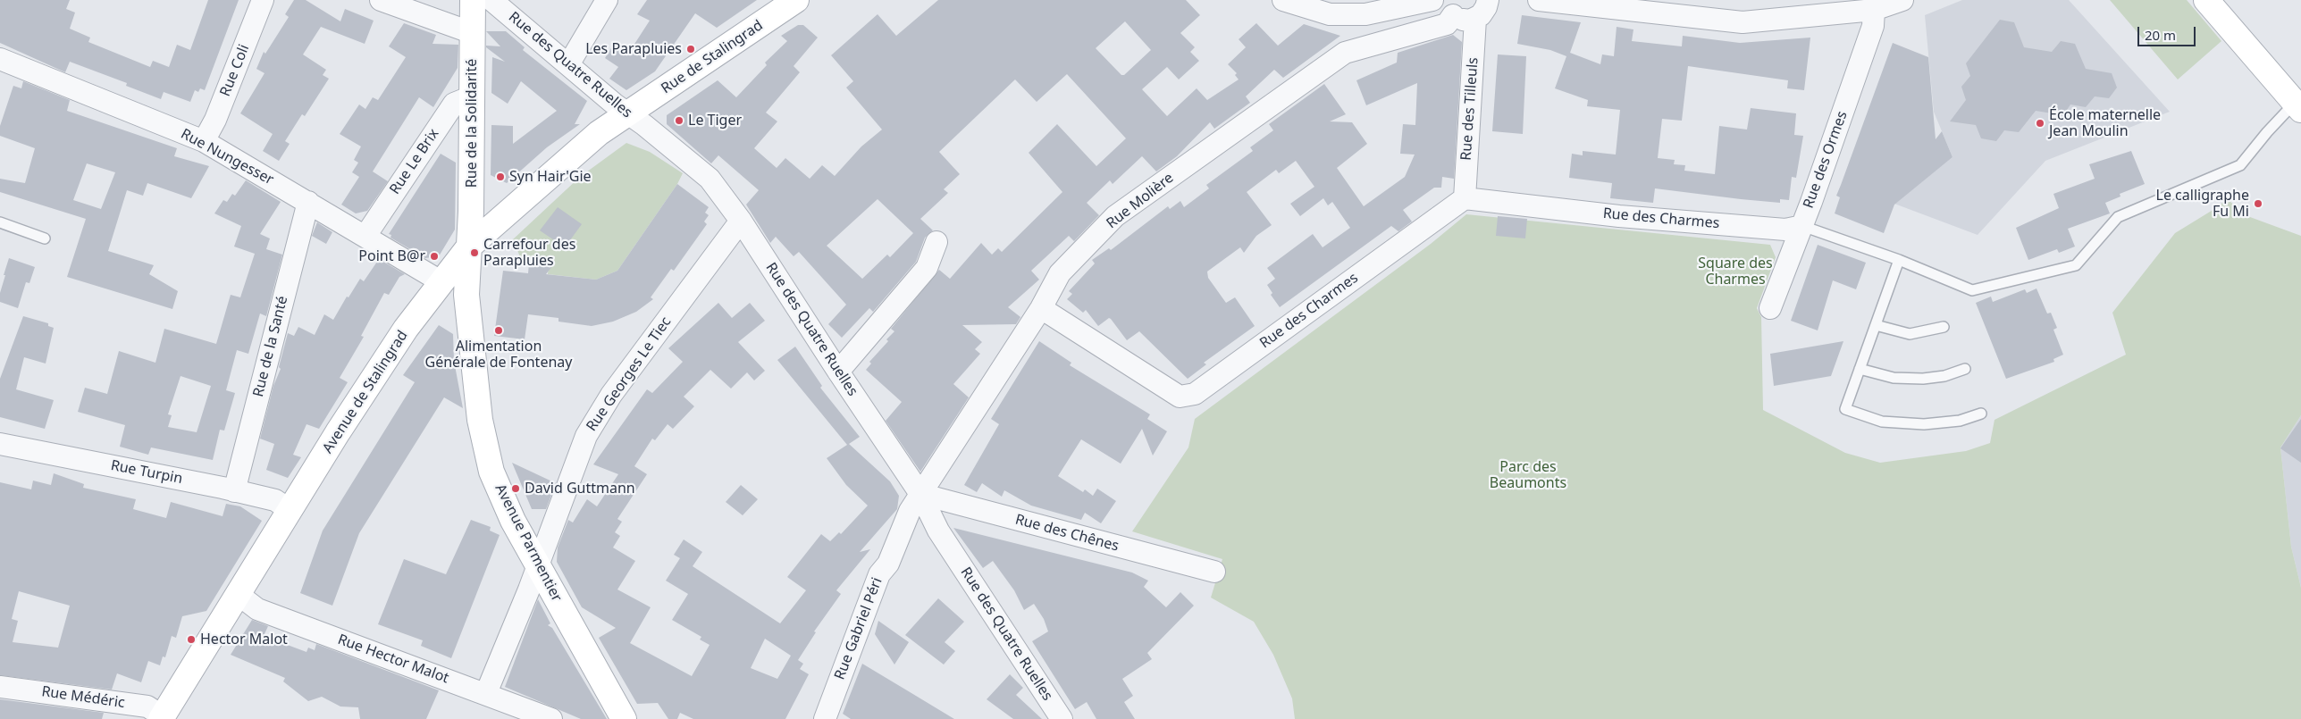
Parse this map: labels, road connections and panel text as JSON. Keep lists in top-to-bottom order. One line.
{"streets":{"main road":["Rue de Stalingrad","Rue de la Solidarité","Avenue de Stalingrad","Avenue Parmentier"],"street":["Rue des Quatre Ruelles","Rue Coli","Rue des Tilleuls","Rue Nungesser","Rue des Ormes","Rue Le Brix","Rue Molière","Rue des Charmes","Rue de la Santé","Rue Georges Le Tiec","Rue Turpin","Rue des Chênes","Rue Gabriel Péri","Rue Hector Malot","Rue Médéric"]},"crossings":[["Rue de Stalingrad","Rue des Quatre Ruelles"],["Rue de Stalingrad","Avenue de Stalingrad"],["Rue des Quatre Ruelles","Rue Molière"],["Rue des Quatre Ruelles","Rue Georges Le Tiec"],["Rue des Quatre Ruelles","Avenue de Stalingrad"],["Rue des Quatre Ruelles","Rue des Chênes"],["Rue des Quatre Ruelles","Rue Gabriel Péri"],["Rue Coli","Rue Nungesser"],["Rue des Tilleuls","Rue des Charmes"],["Rue de la Solidarité","Rue Le Brix"],["Rue de la Solidarité","Avenue de Stalingrad"],["Rue de la Solidarité","Avenue Parmentier"],["Rue Nungesser","Rue Le Brix"],["Rue Nungesser","Rue de la Santé"],["Rue Nungesser","Avenue de Stalingrad"],["Rue des Ormes","Rue des Charmes"],["Rue Molière","Rue des Charmes"],["Rue Molière","Rue des Chênes"],["Rue Molière","Rue Gabriel Péri"],["Rue de la Santé","Rue Turpin"],["Rue Georges Le Tiec","Avenue Parmentier"],["Rue Georges Le Tiec","Rue Hector Malot"],["Avenue de Stalingrad","Rue Turpin"],["Avenue de Stalingrad","Avenue Parmentier"],["Avenue de Stalingrad","Rue Hector Malot"],["Avenue de Stalingrad","Rue Médéric"],["Rue des Chênes","Rue Gabriel Péri"]],"parks":["Square des Charmes","Parc des Beaumonts"],"places":["Les Parapluies","Le Tiger","École maternelle Jean Moulin","Syn Hair'Gie","Le calligraphe Fu Mi","Carrefour des Parapluies","Point B@r","Alimentation Générale de Fontenay","David Guttmann","Hector Malot"],"scale_bar":"20 m"}
